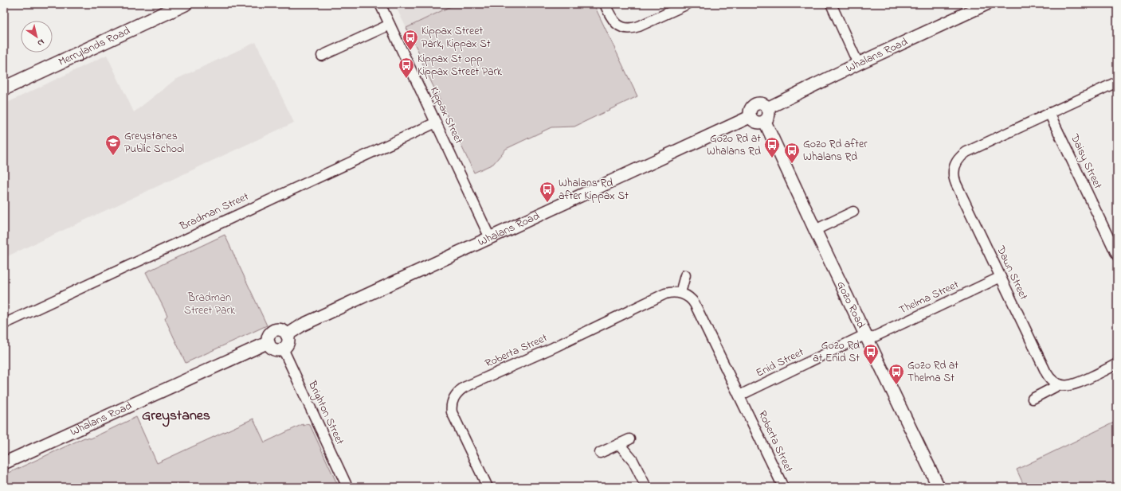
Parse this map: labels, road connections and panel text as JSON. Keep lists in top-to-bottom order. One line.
{"streets":{"main road":["Merrylands Road"],"street":["Whalans Road","Kippax Street","Daisy Street","Bradman Street","Dawn Street","Thelma Street","Gozo Road","Roberta Street","Enid Street","Brighton Street"]},"crossings":[["Whalans Road","Kippax Street"],["Whalans Road","Gozo Road"],["Whalans Road","Brighton Street"],["Kippax Street","Bradman Street"],["Daisy Street","Dawn Street"],["Dawn Street","Thelma Street"],["Thelma Street","Gozo Road"],["Thelma Street","Enid Street"],["Gozo Road","Enid Street"],["Roberta Street","Enid Street"]],"districts":["Greystanes"],"parks":["Bradman Street Park"],"places":{"bus stop":["Kippax Street Park, Kippax St","Kippax St opp Kippax Street Park","Gozo Rd at Whalans Rd","Gozo Rd after Whalans Rd","Whalans Rd after Kippax St","Gozo Rd at Enid St","Gozo Rd at Thelma St"],"school or university":["Greystanes Public School"]},"north":"bottom right"}
